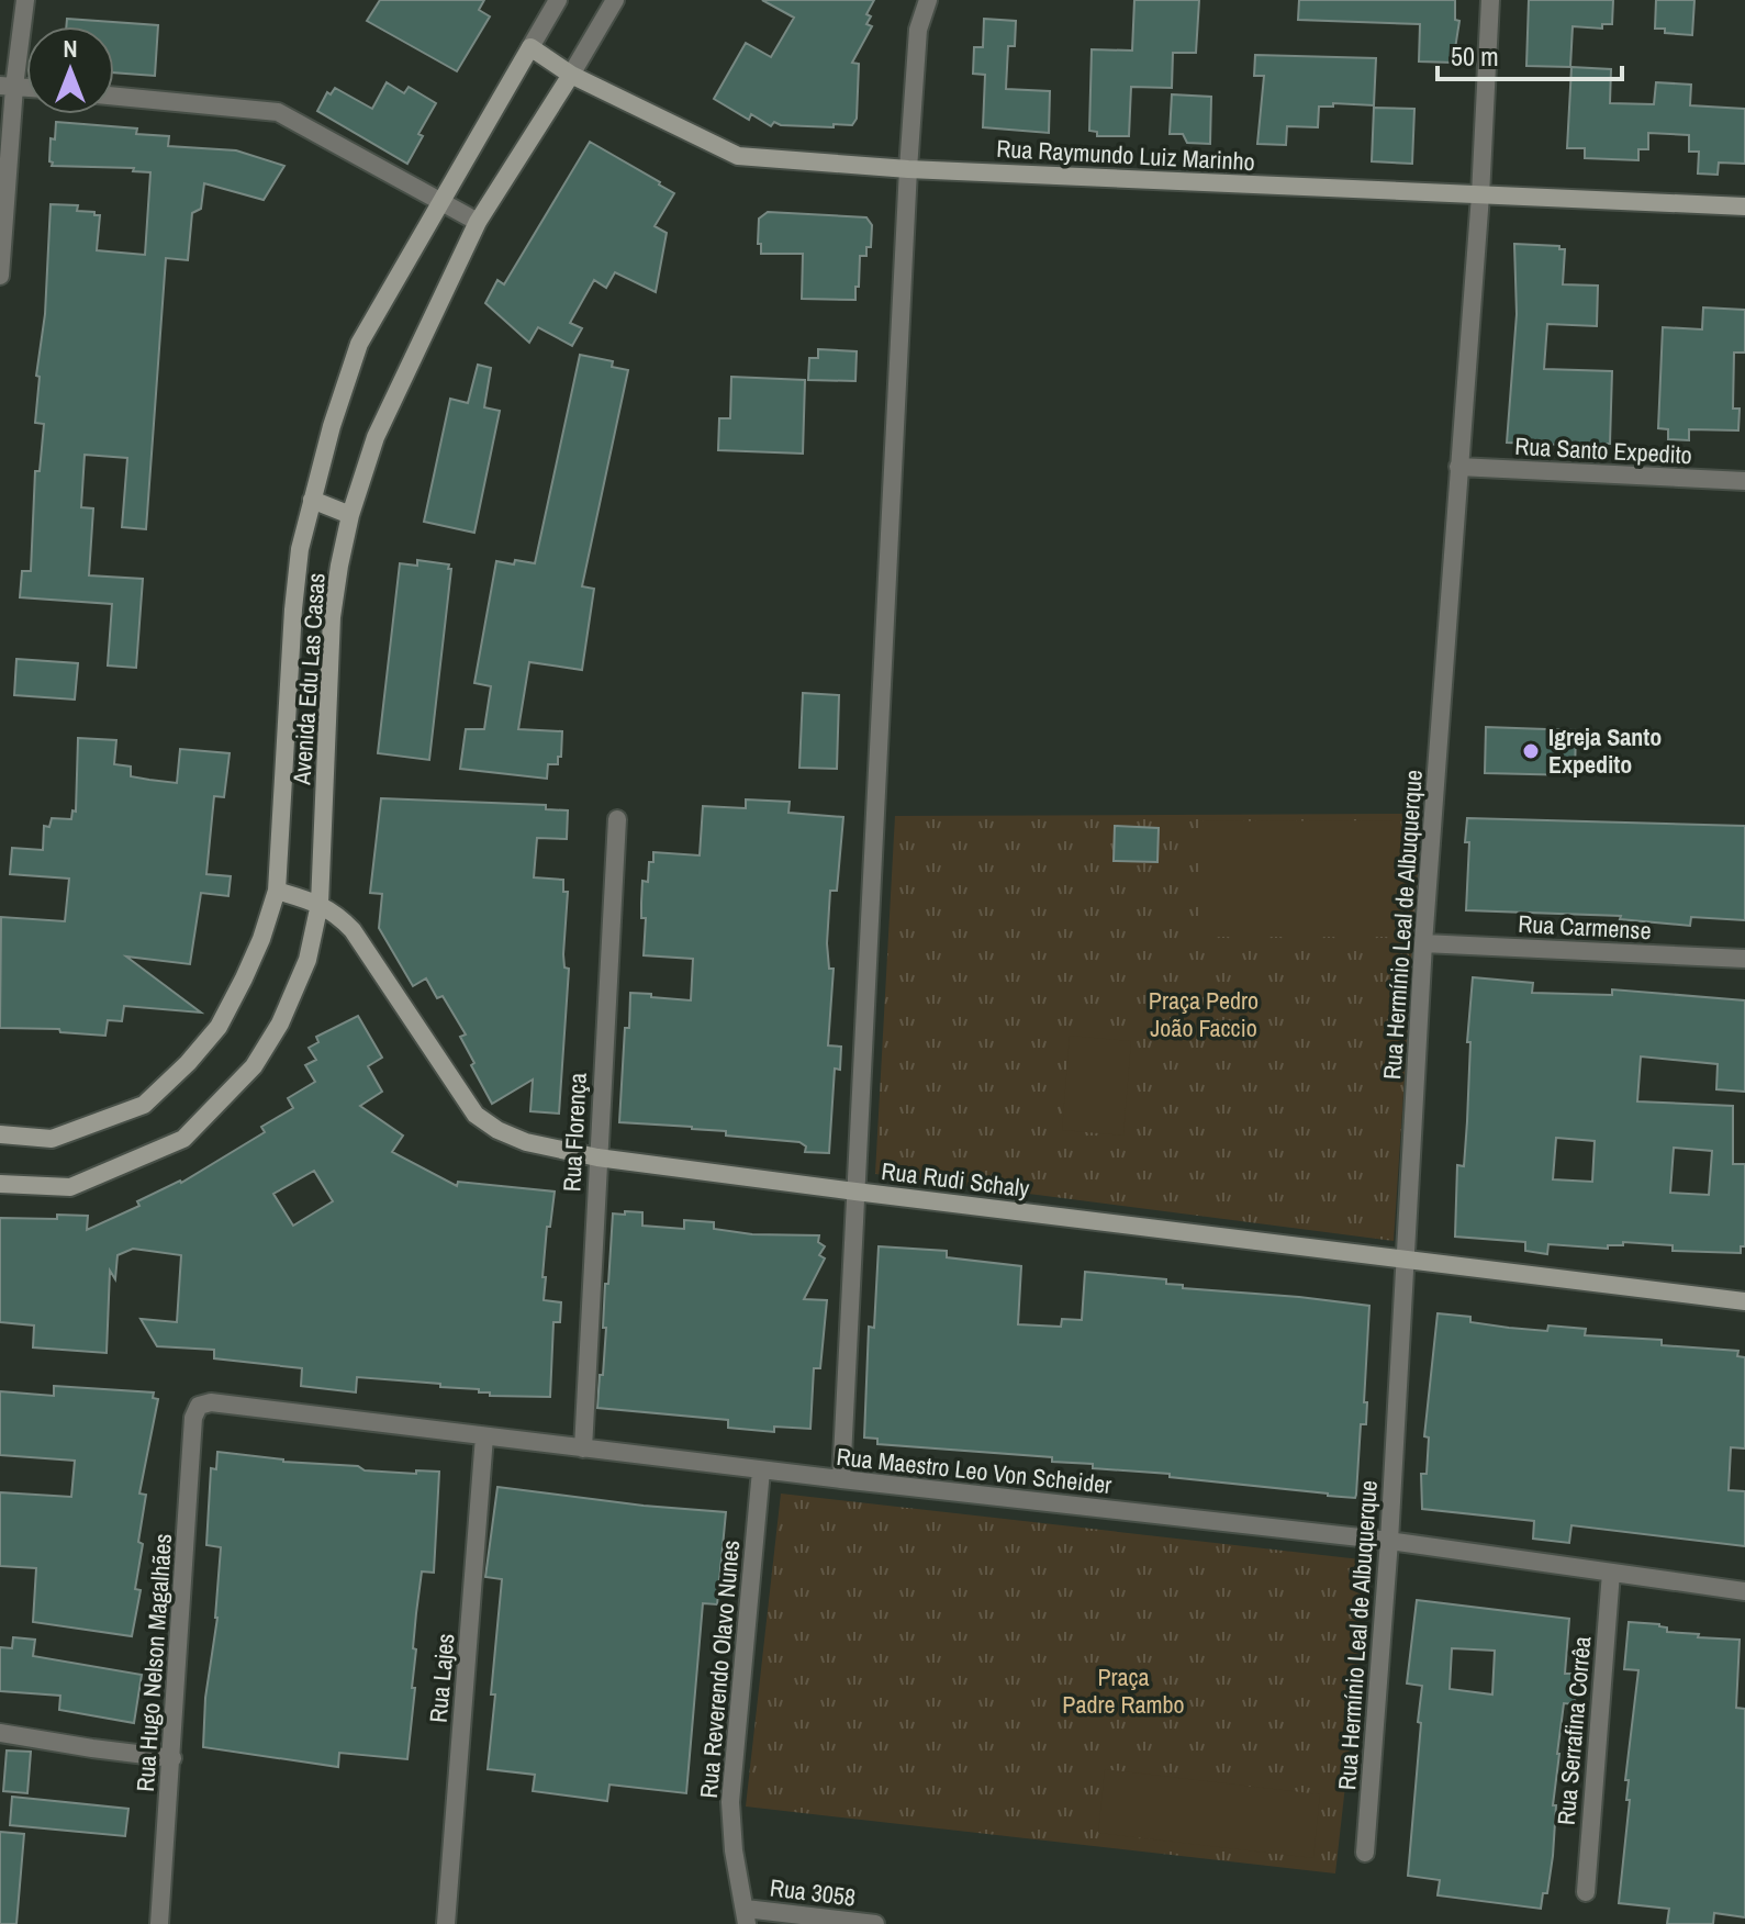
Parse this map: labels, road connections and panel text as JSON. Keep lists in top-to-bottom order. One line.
{"streets":{"street":["Rua Raymundo Luiz Marinho","Rua Santo Expedito","Avenida Edu Las Casas","Rua Hermínio Leal de Albuquerque","Rua Carmense","Rua Florença","Rua Rudi Schaly","Rua Maestro Leo Von Scheider","Rua Hugo Nelson Magalhães","Rua Reverendo Olavo Nunes","Rua Lajes","Rua Serrafina Corrêa","Rua 3058"]},"crossings":[["Rua Raymundo Luiz Marinho","Avenida Edu Las Casas"],["Rua Raymundo Luiz Marinho","Rua Hermínio Leal de Albuquerque"],["Rua Santo Expedito","Rua Hermínio Leal de Albuquerque"],["Avenida Edu Las Casas","Rua Rudi Schaly"],["Rua Hermínio Leal de Albuquerque","Rua Carmense"],["Rua Hermínio Leal de Albuquerque","Rua Rudi Schaly"],["Rua Hermínio Leal de Albuquerque","Rua Maestro Leo Von Scheider"],["Rua Florença","Rua Rudi Schaly"],["Rua Florença","Rua Maestro Leo Von Scheider"],["Rua Maestro Leo Von Scheider","Rua Hugo Nelson Magalhães"],["Rua Maestro Leo Von Scheider","Rua Reverendo Olavo Nunes"],["Rua Maestro Leo Von Scheider","Rua Lajes"],["Rua Maestro Leo Von Scheider","Rua Serrafina Corrêa"],["Rua Reverendo Olavo Nunes","Rua 3058"]],"parks":["Praça Pedro João Faccio","Praça Padre Rambo"],"places":["Igreja Santo Expedito"],"scale_bar":"50 m","north":"top"}
